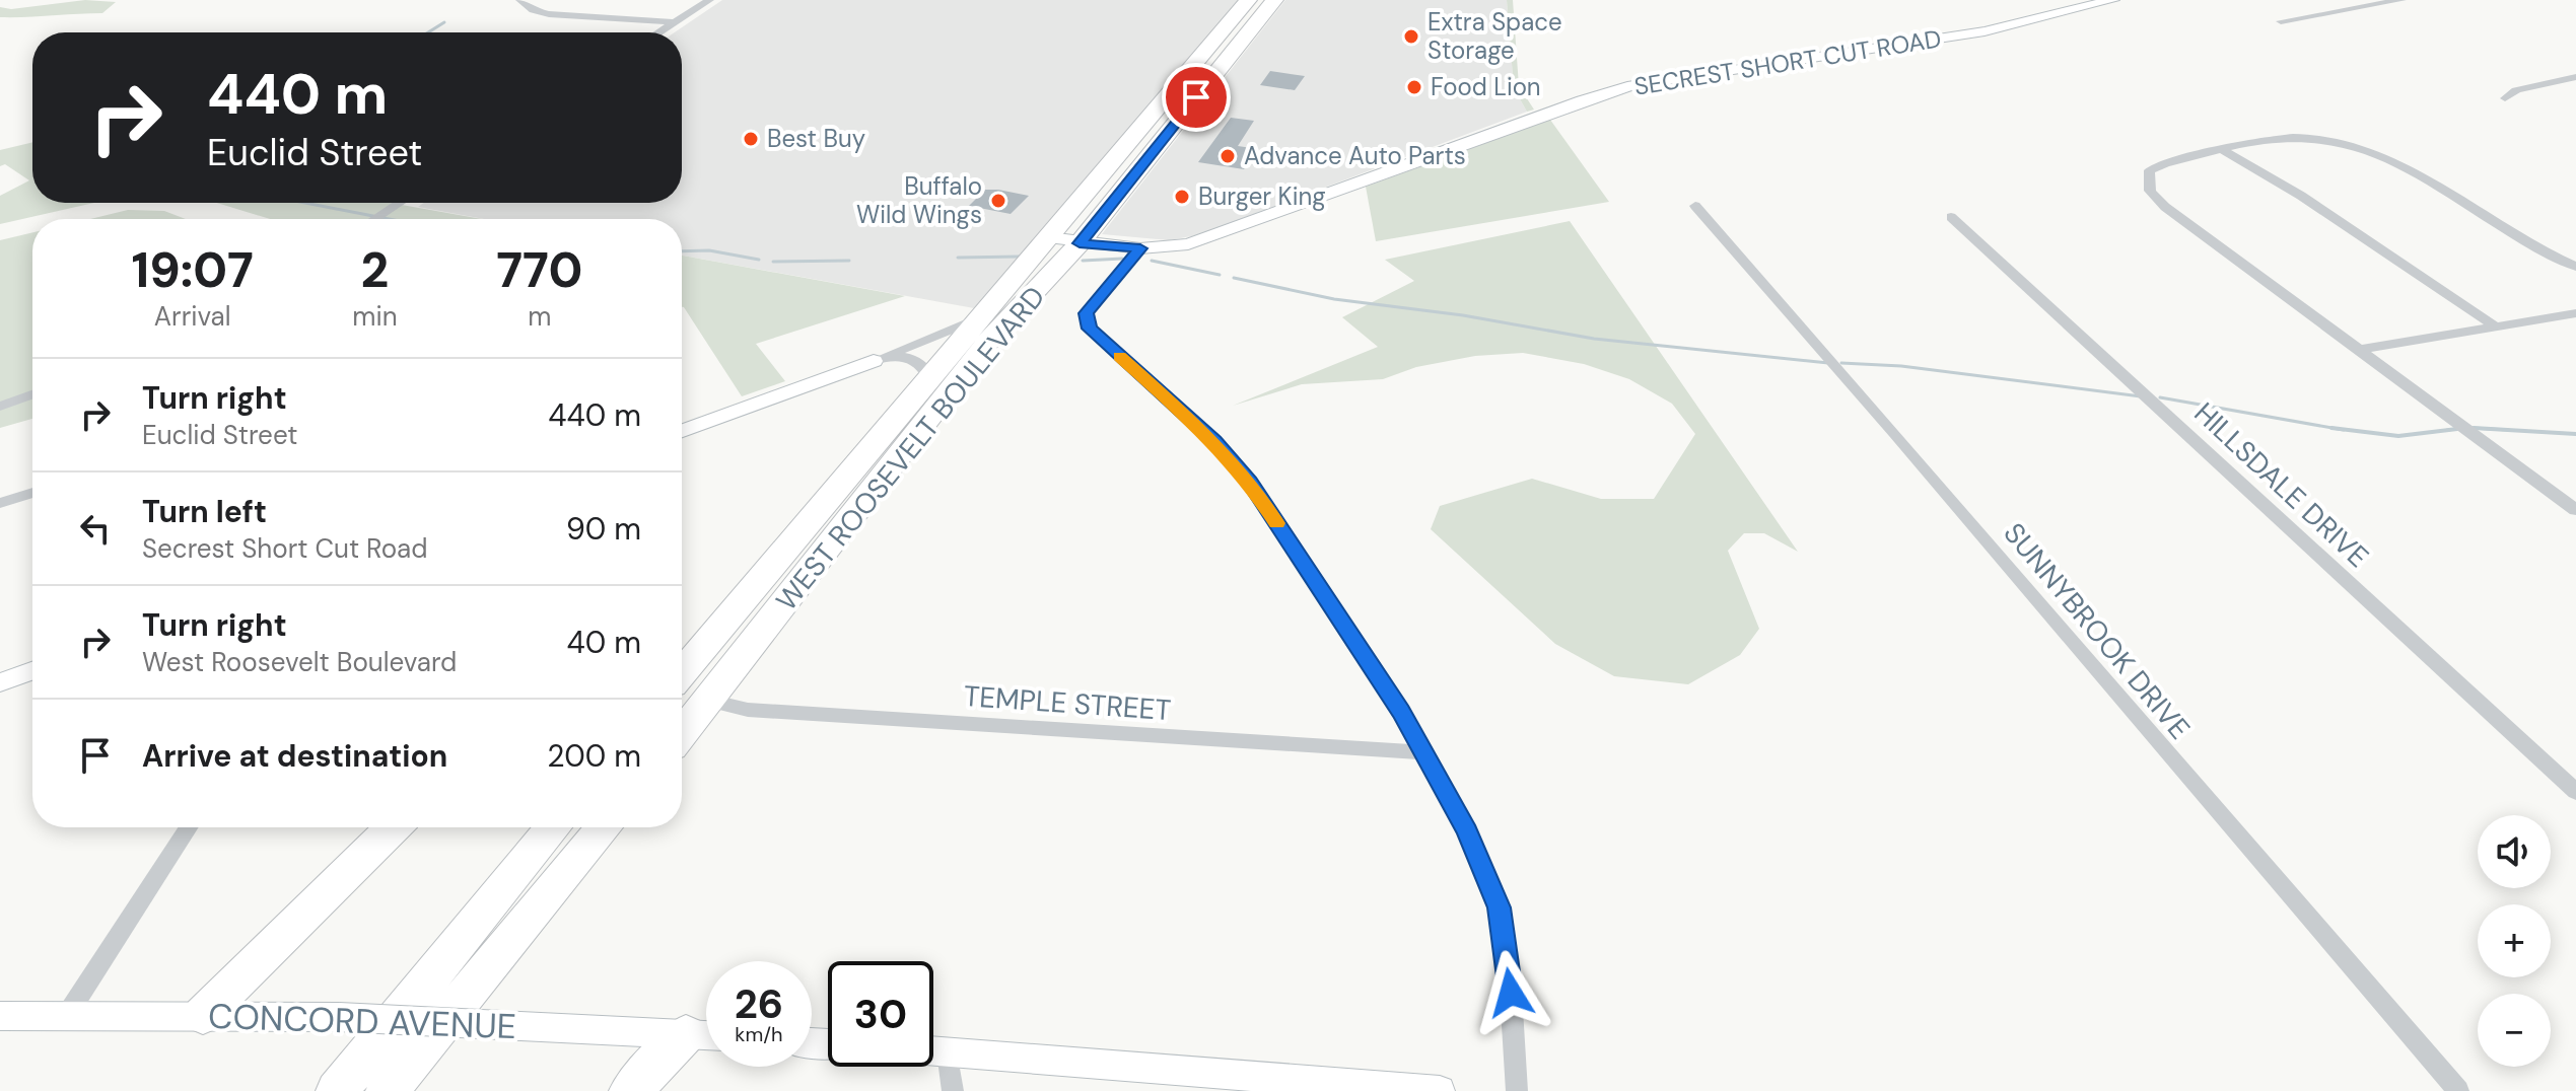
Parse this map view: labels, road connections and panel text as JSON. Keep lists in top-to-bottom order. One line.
{"streets":{"highway":["WEST ROOSEVELT BOULEVARD"],"main road":["SECREST SHORT CUT ROAD","CONCORD AVENUE"],"street":["HILLSDALE DRIVE","SUNNYBROOK DRIVE","TEMPLE STREET"]},"crossings":[["SECREST SHORT CUT ROAD","WEST ROOSEVELT BOULEVARD"],["WEST ROOSEVELT BOULEVARD","TEMPLE STREET"]],"places":["Extra Space Storage","Food Lion","Best Buy","Advance Auto Parts","Burger King","Buffalo Wild Wings"],"page":{"turn":["440 m","Euclid Street"],"eta":["19:07","Arrival","2","min","770","m"],"list":[{"name":"Turn right","note":"Euclid Street","value":"440 m"},{"name":"Turn left","note":"Secrest Short Cut Road","value":"90 m"},{"name":"Turn right","note":"West Roosevelt Boulevard","value":"40 m"},{"name":"Arrive at destination","value":"200 m"}],"map_buttons":["+","−"],"speed":"26 km/h","limit":"30"}}
